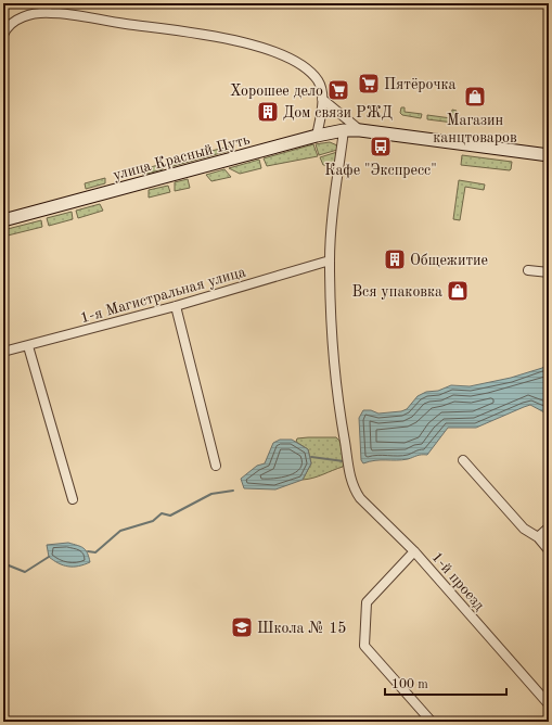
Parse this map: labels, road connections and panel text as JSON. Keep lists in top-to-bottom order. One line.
{"streets":{"main road":["улица Красный Путь"],"street":["1-я Магистральная улица","1-й проезд"]},"crossings":[["улица Красный Путь","1-й проезд"],["1-я Магистральная улица","1-й проезд"]],"places":{"supermarket":["Пятёрочка","Хорошее дело"],"shop":["Магазин канцтоваров","Вся упаковка"],"building":["Дом связи РЖД","Общежитие"],"bus stop":["Кафе \"Экспресс\""],"school or university":["Школа № 15"]},"scale_bar":"100 m"}
